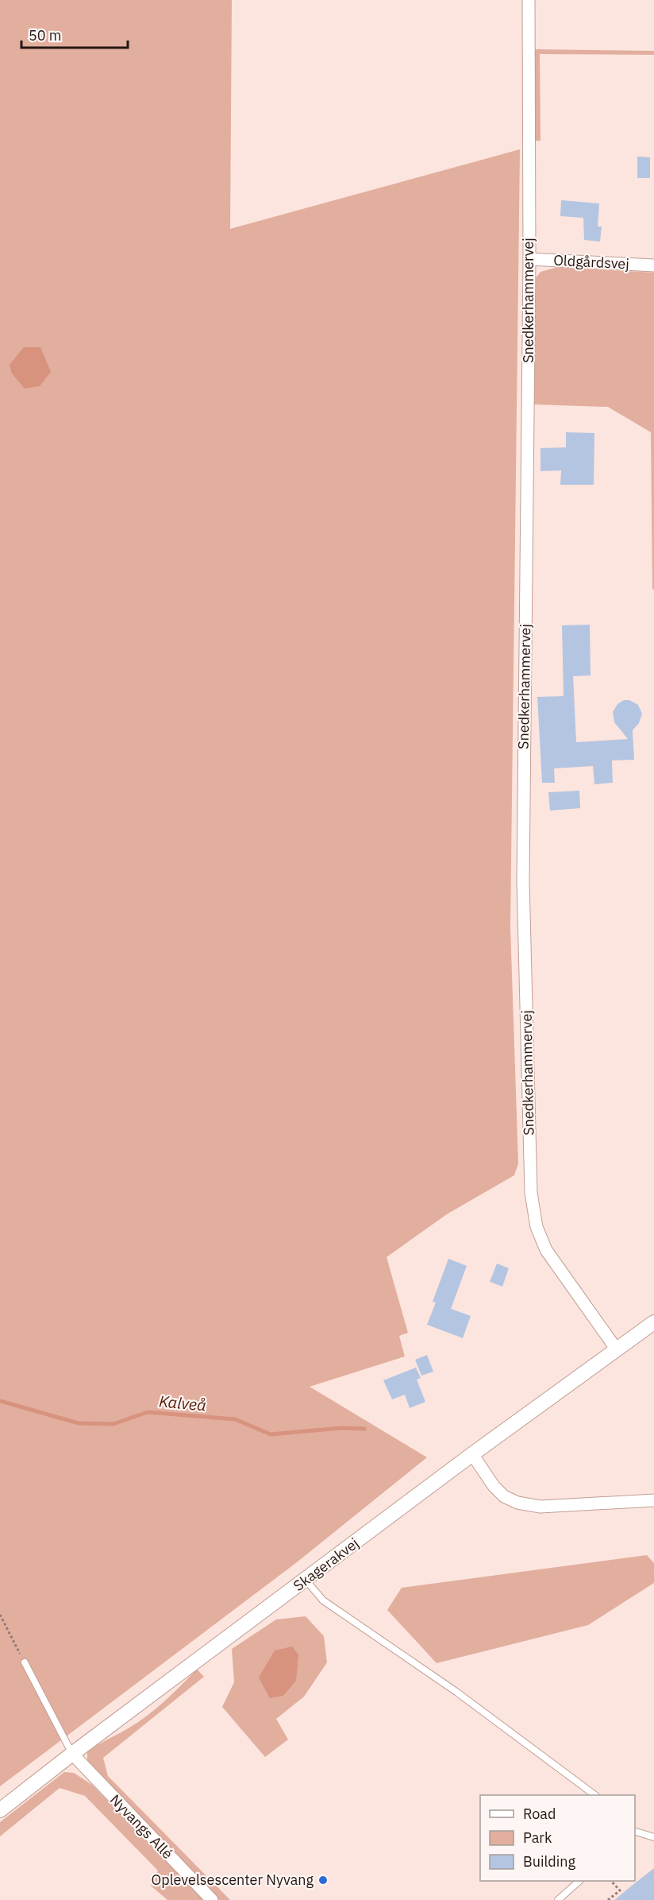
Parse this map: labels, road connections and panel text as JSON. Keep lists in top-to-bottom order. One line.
{"streets":{"street":["Oldgårdsvej","Snedkerhammervej","Skagerakvej","Nyvangs Allé"]},"crossings":[["Oldgårdsvej","Snedkerhammervej"],["Snedkerhammervej","Skagerakvej"],["Skagerakvej","Nyvangs Allé"]],"water":["Kalveå"],"places":["Oplevelsescenter Nyvang"],"legend":["Road","Park","Building"],"scale_bar":"50 m"}
